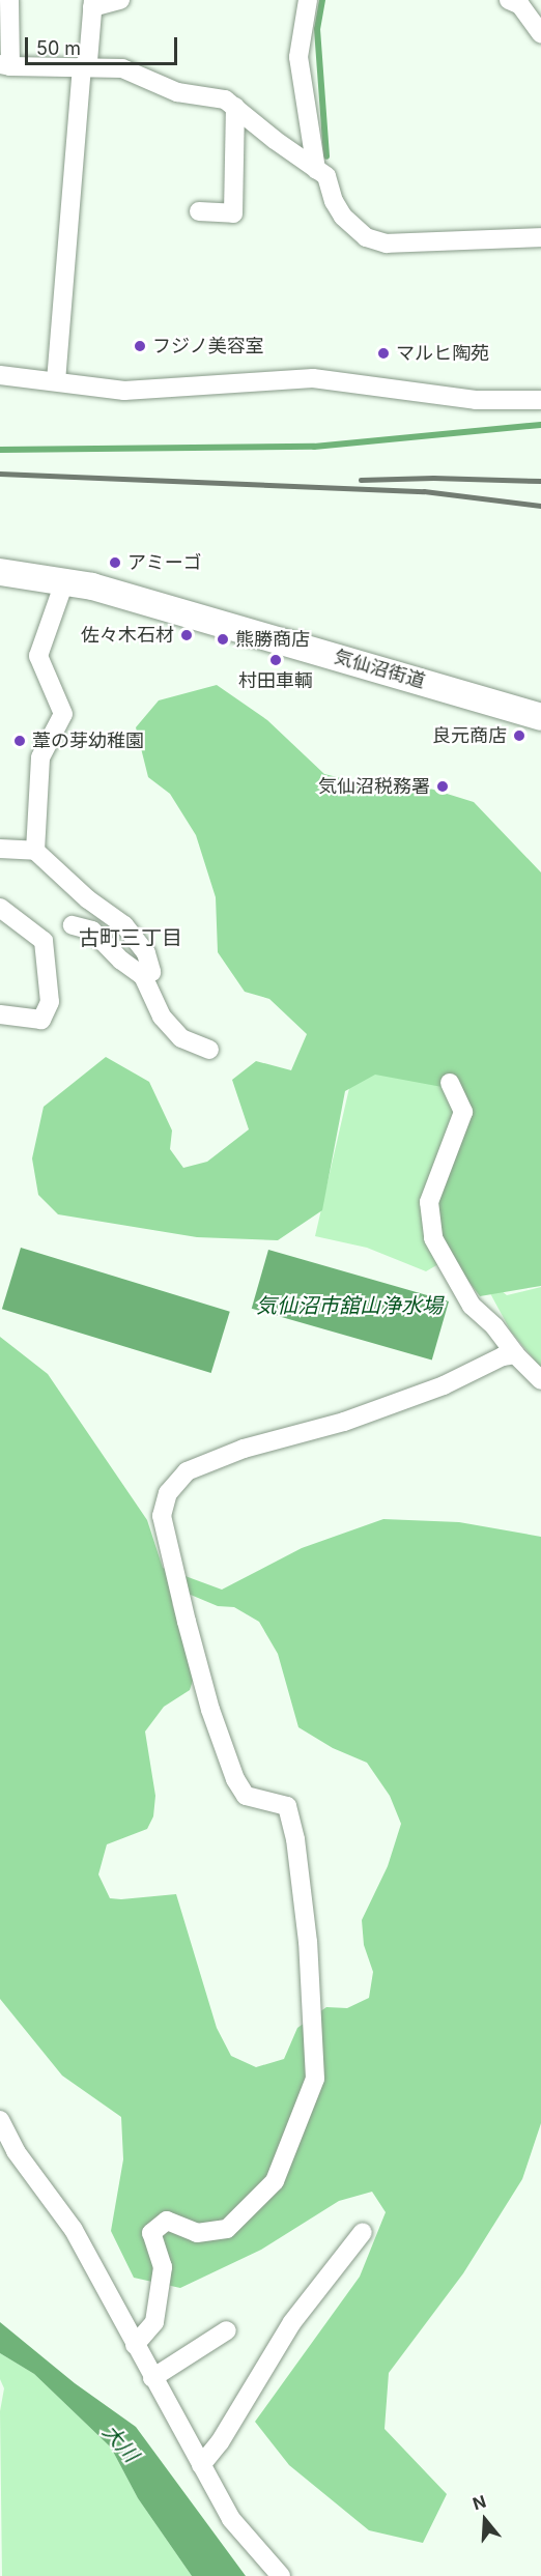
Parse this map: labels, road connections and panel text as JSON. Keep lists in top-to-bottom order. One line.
{"streets":{"street":["気仙沼街道"]},"districts":["古町三丁目"],"water":["気仙沼市舘山浄水場","大川"],"places":["フジノ美容室","マルヒ陶苑","アミーゴ","佐々木石材","熊勝商店","村田車輌","良元商店","葦の芽幼稚園","気仙沼税務署"],"scale_bar":"50 m","north":"top"}
